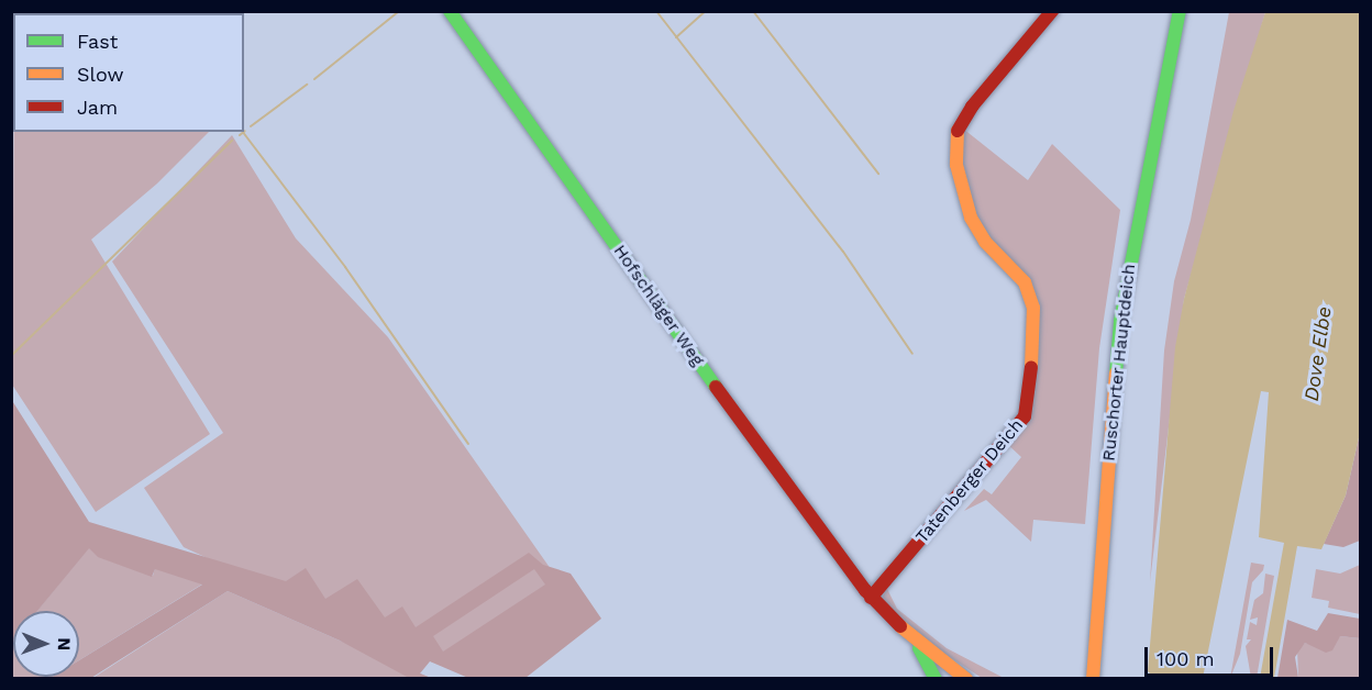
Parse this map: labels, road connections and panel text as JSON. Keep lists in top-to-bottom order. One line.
{"streets":{"street":["Hofschläger Weg","Ruschorter Hauptdeich","Tatenberger Deich"]},"crossings":[["Hofschläger Weg","Tatenberger Deich"]],"water":["Dove Elbe"],"legend":["Fast","Slow","Jam"],"scale_bar":"100 m","north":"right"}
